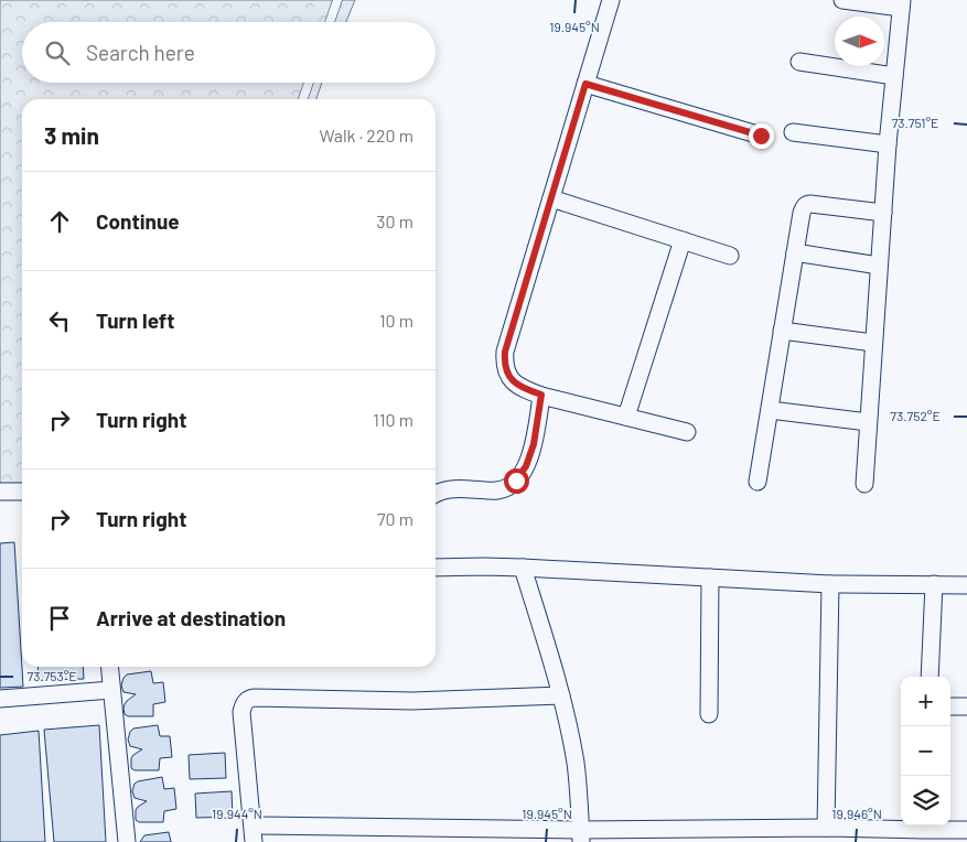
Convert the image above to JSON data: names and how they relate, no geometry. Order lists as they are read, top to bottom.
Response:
{
  "north": "right",
  "page": {
    "search": "Search here",
    "heading": ["3 min", "Walk · 220 m"],
    "list": [
      ["Continue", "30 m"],
      ["Turn left", "10 m"],
      ["Turn right", "110 m"],
      ["Turn right", "70 m"],
      "Arrive at destination"
    ],
    "map_buttons": ["+", "−"]
  },
  "coordinates": [
    "19.945°N",
    "73.751°E",
    "73.752°E",
    "73.753°E",
    "19.944°N",
    "19.946°N"
  ]
}
